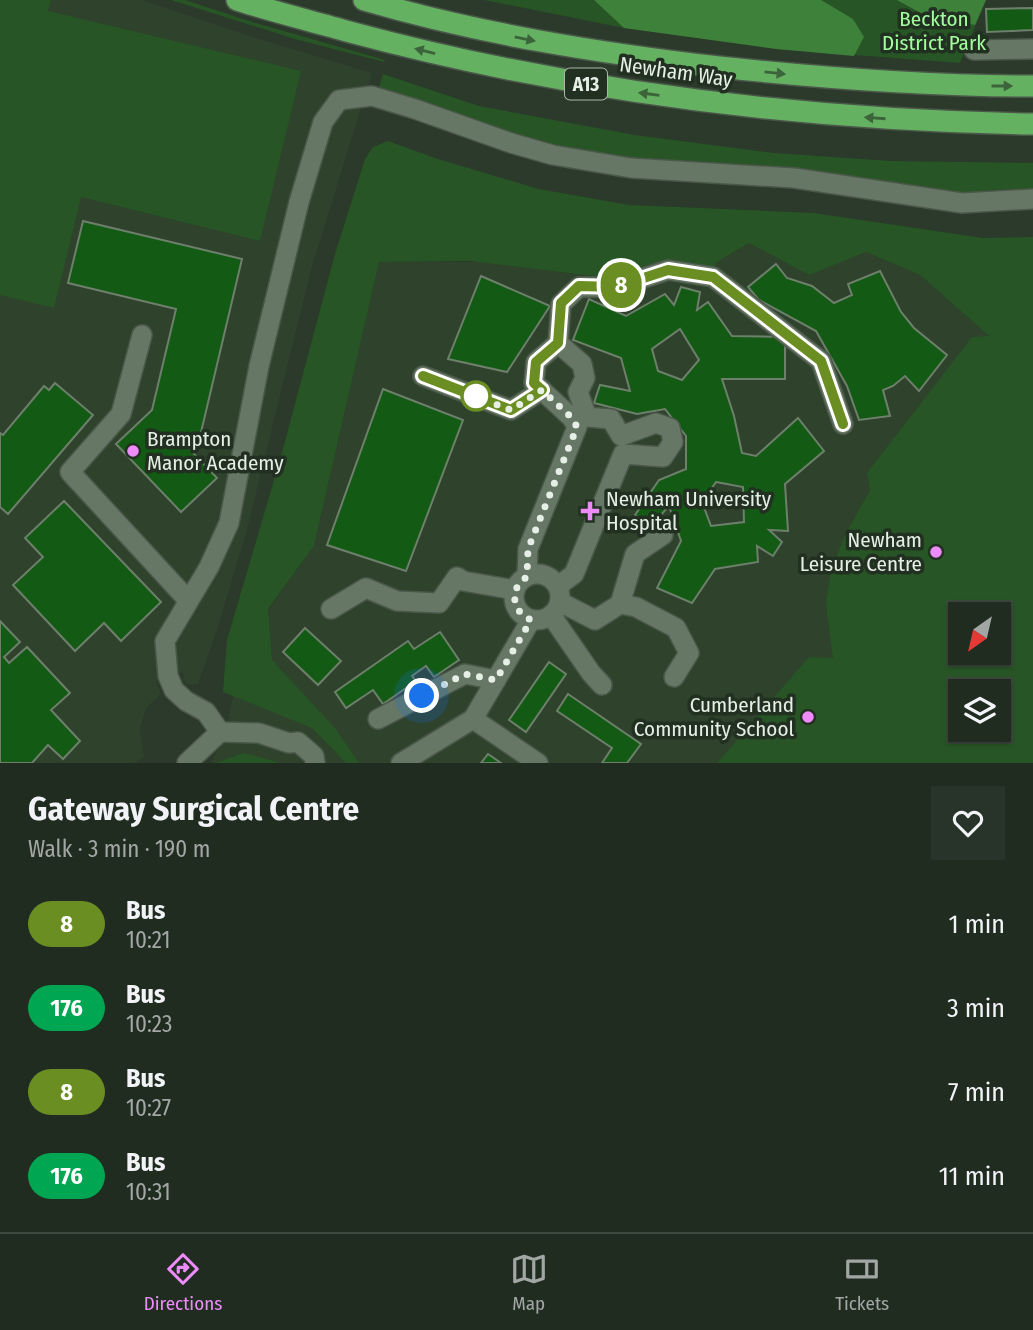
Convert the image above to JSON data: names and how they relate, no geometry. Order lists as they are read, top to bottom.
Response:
{
  "streets": {
    "highway": ["Newham Way", "A13"]
  },
  "parks": ["Beckton District Park"],
  "places": {
    "other": ["Brampton Manor Academy", "Newham Leisure Centre", "Cumberland Community School"],
    "health": ["Newham University Hospital"]
  },
  "lines": ["bus line 8"],
  "north": "bottom left",
  "page": {
    "on_map": "8",
    "heading": ["Gateway Surgical Centre", "Walk · 3 min · 190 m"],
    "list": [
      {
        "mark": "8",
        "name": "Bus",
        "note": "10:21",
        "value": "1 min"
      },
      {
        "mark": "176",
        "name": "Bus",
        "note": "10:23",
        "value": "3 min"
      },
      {
        "mark": "8",
        "name": "Bus",
        "note": "10:27",
        "value": "7 min"
      },
      {
        "mark": "176",
        "name": "Bus",
        "note": "10:31",
        "value": "11 min"
      }
    ],
    "tabs": ["Directions", "Map", "Tickets"]
  }
}
